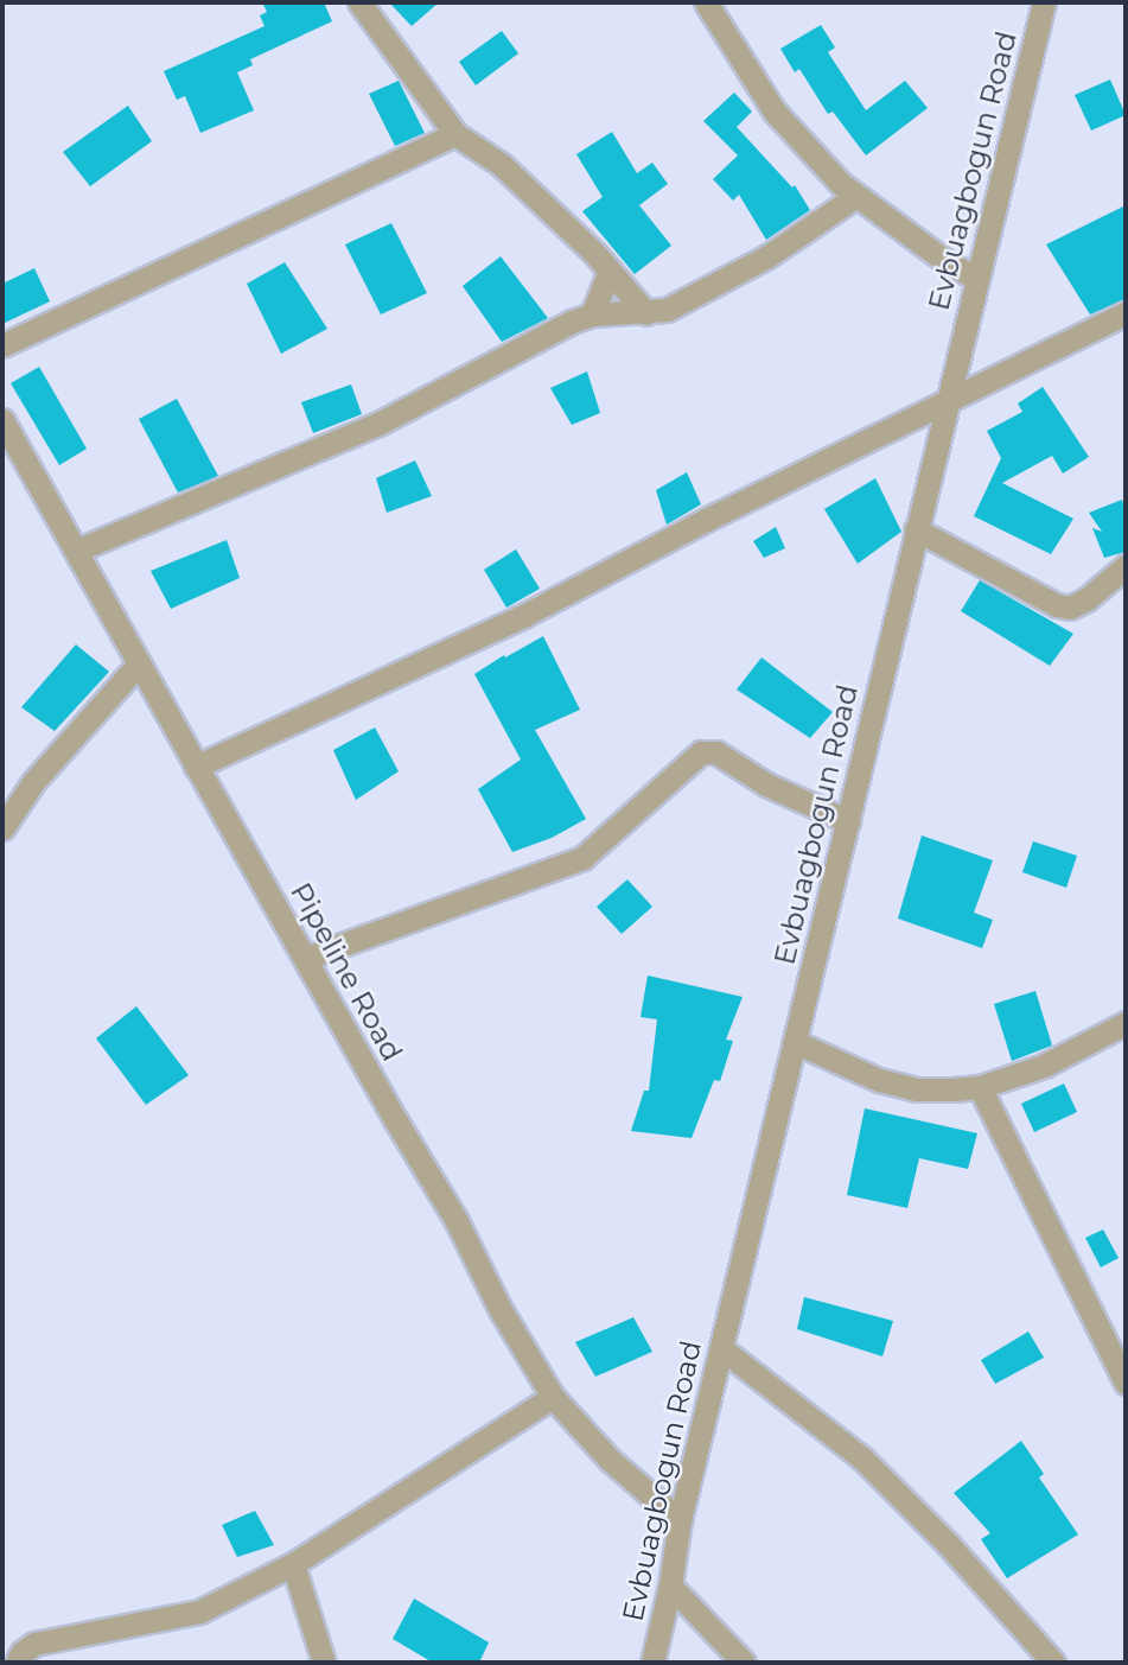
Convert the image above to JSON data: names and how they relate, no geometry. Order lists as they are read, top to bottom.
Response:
{
  "streets": {
    "street": ["Evbuagbogun Road", "Pipeline Road"]
  },
  "crossings": [
    ["Evbuagbogun Road", "Pipeline Road"]
  ]
}
